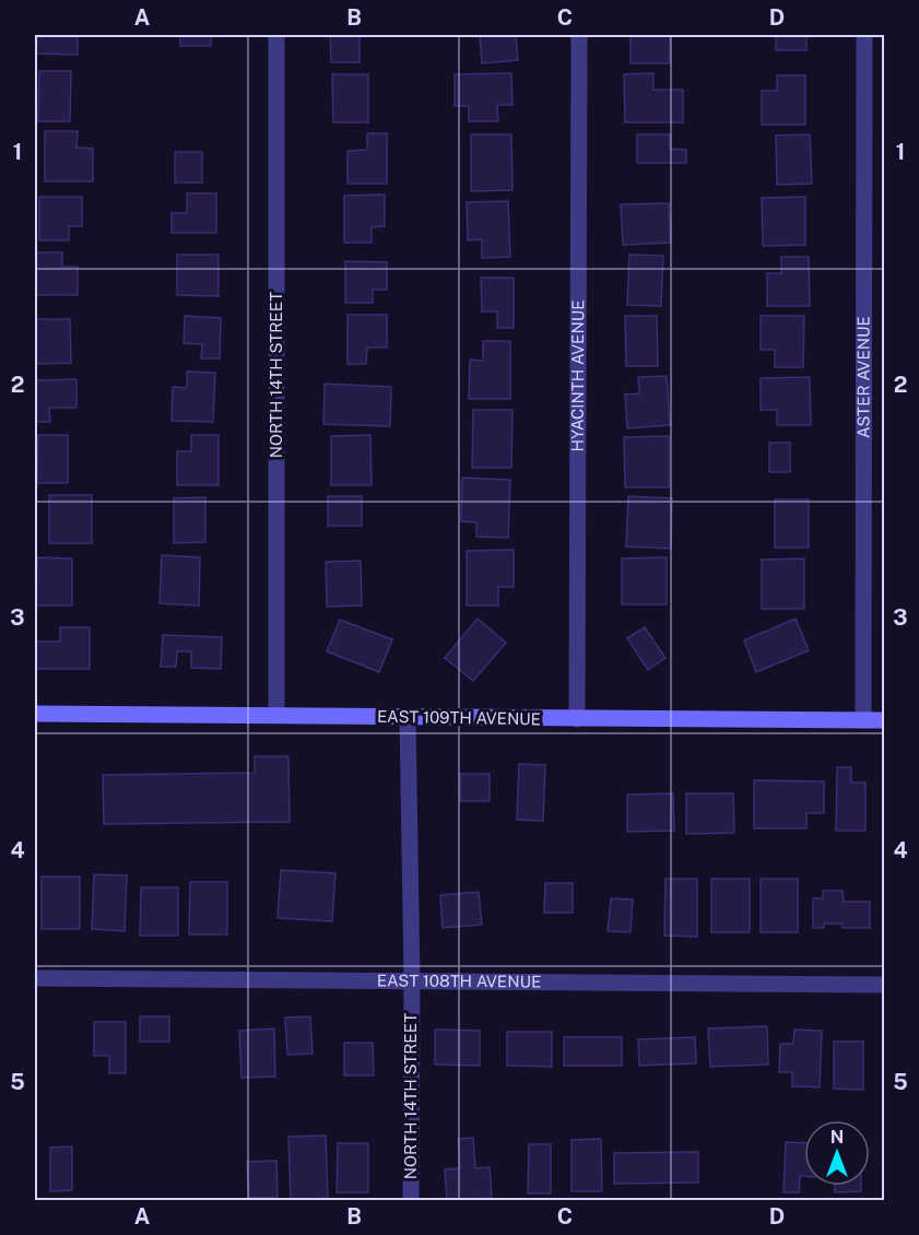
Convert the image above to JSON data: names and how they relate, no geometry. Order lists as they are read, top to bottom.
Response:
{
  "streets": {
    "street": [
      "NORTH 14TH STREET",
      "HYACINTH AVENUE",
      "ASTER AVENUE",
      "EAST 109TH AVENUE",
      "EAST 108TH AVENUE"
    ]
  },
  "crossings": [
    ["NORTH 14TH STREET", "EAST 109TH AVENUE"],
    ["NORTH 14TH STREET", "EAST 108TH AVENUE"],
    ["HYACINTH AVENUE", "EAST 109TH AVENUE"],
    ["ASTER AVENUE", "EAST 109TH AVENUE"]
  ],
  "north": "top",
  "grid": {
    "columns": [
      "A",
      "B",
      "C",
      "D"
    ],
    "rows": [
      "1",
      "2",
      "3",
      "4",
      "5"
    ]
  }
}
